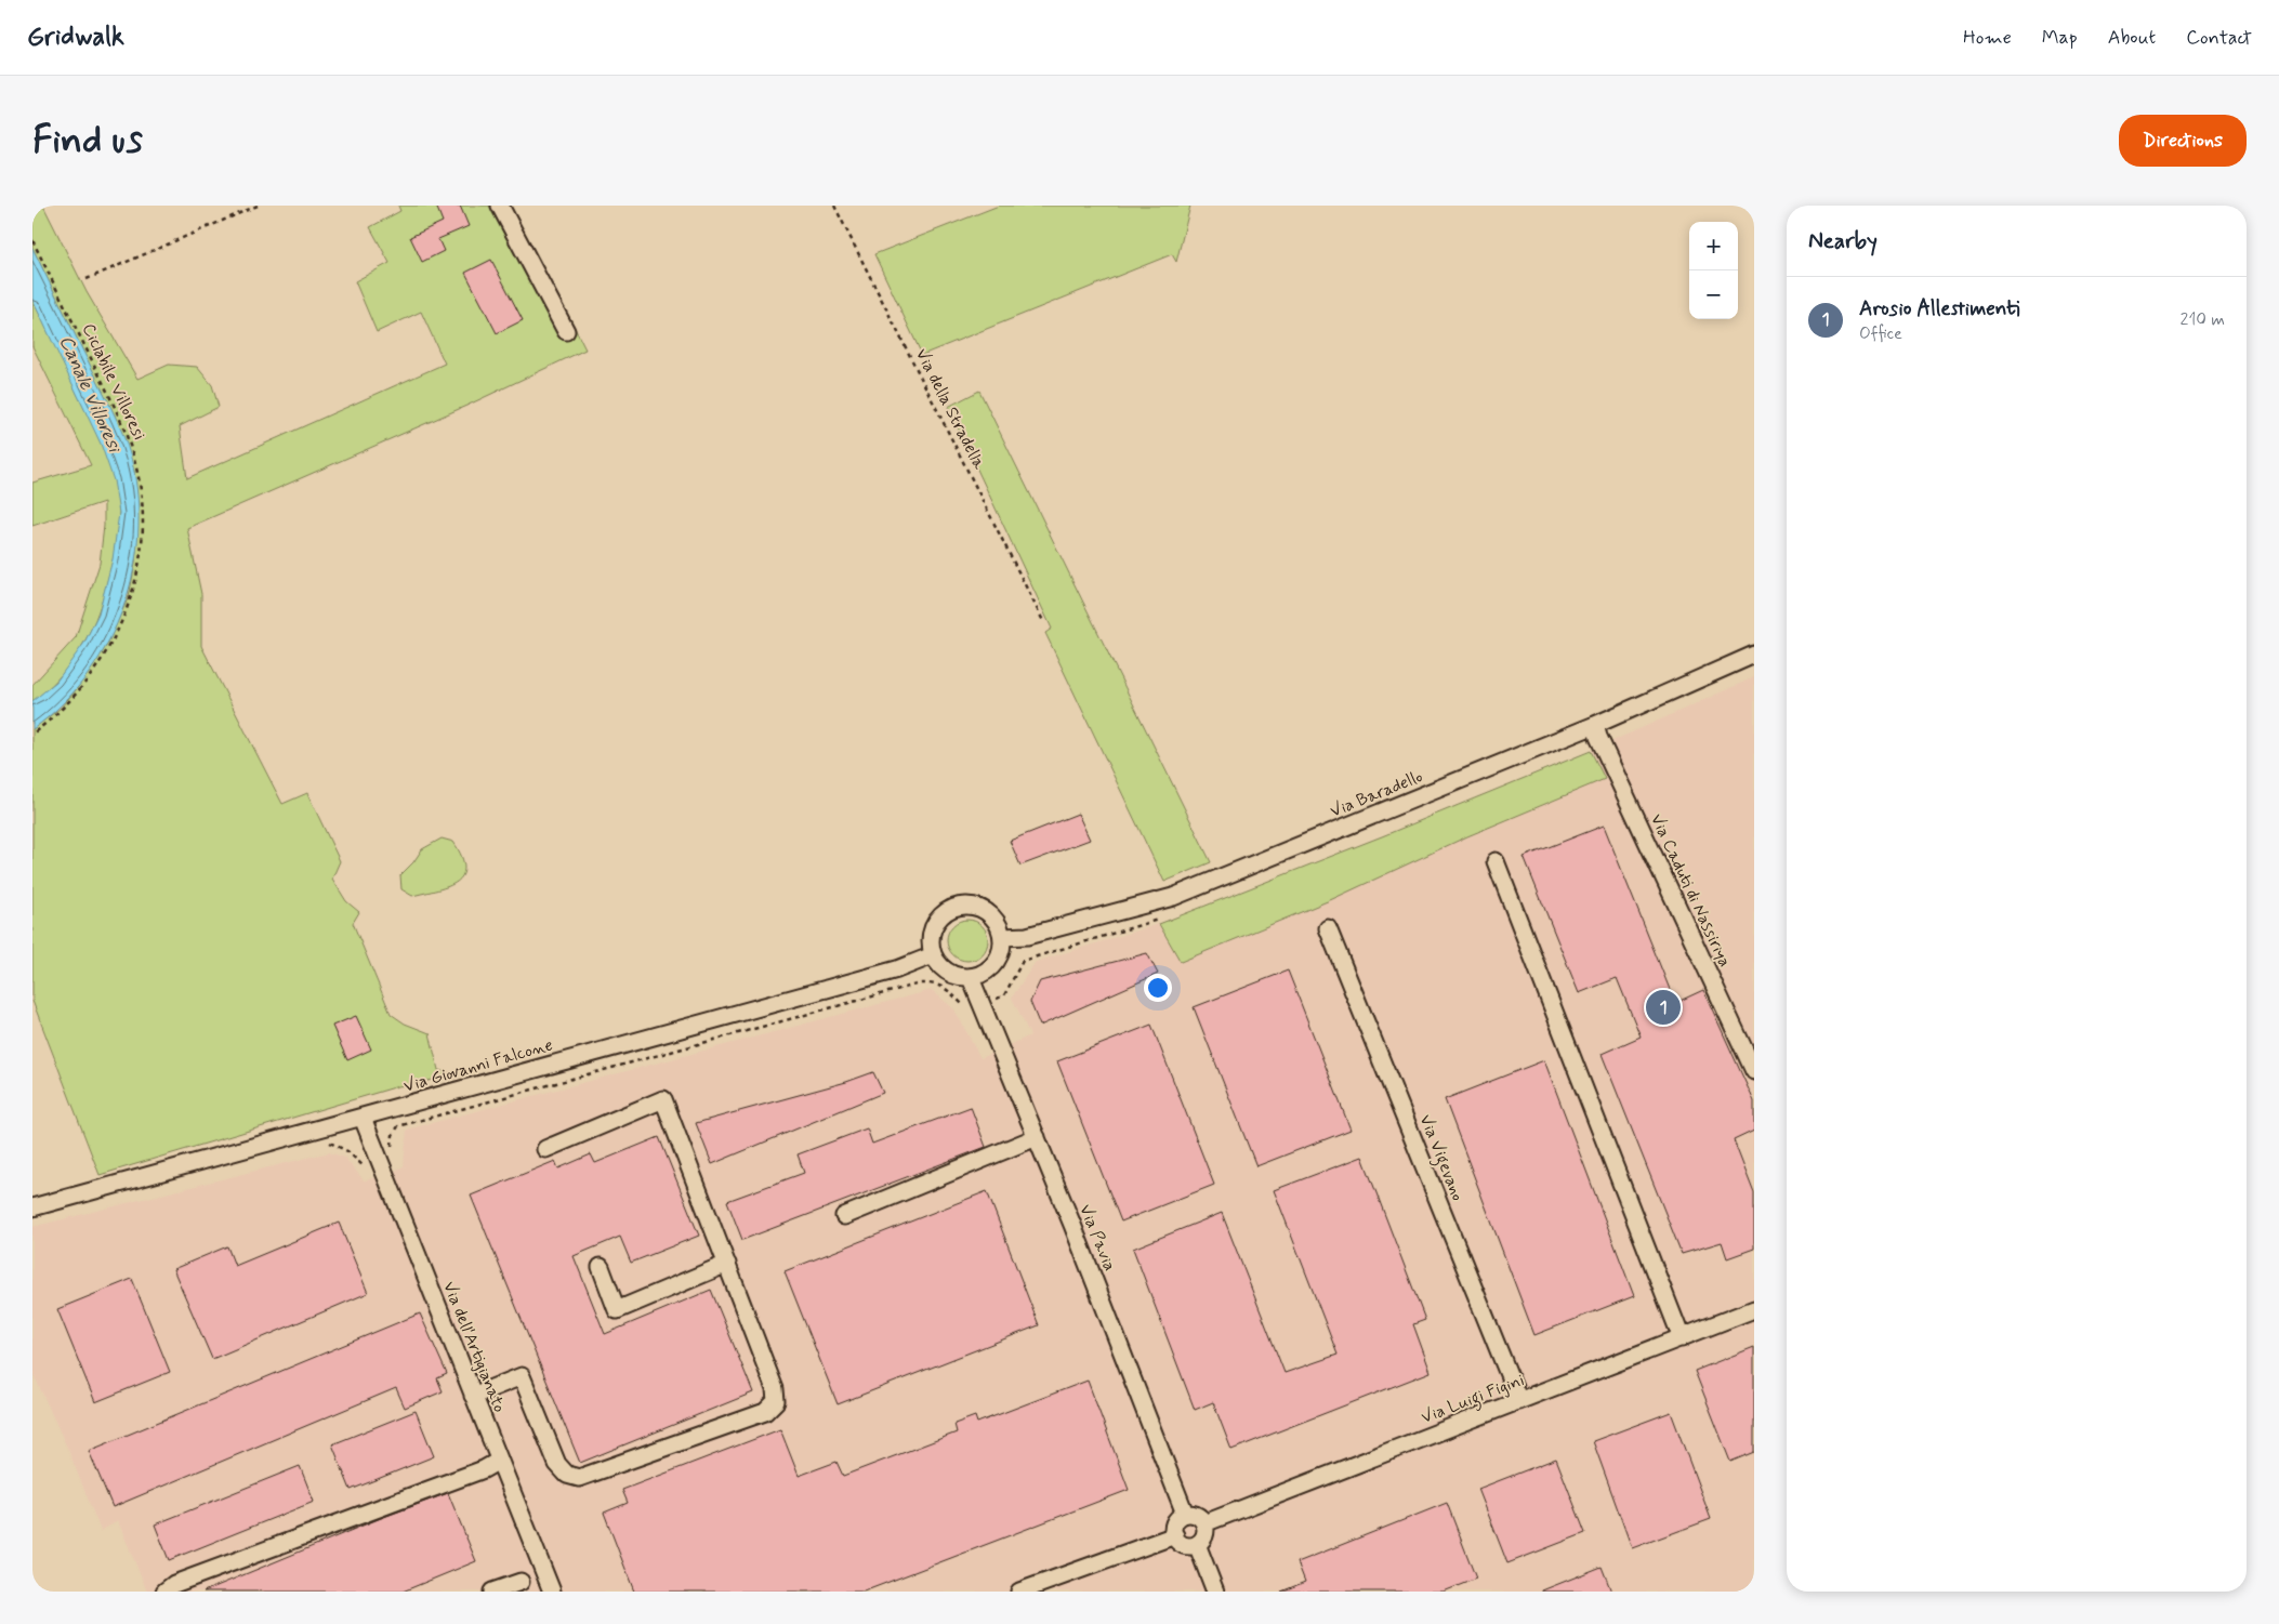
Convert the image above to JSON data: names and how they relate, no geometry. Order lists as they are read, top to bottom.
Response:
{
  "streets": {
    "street": [
      "Via Baradello",
      "Via Caduti di Nassiriya",
      "Via Giovanni Falcone",
      "Via Vigevano",
      "Via Pavia",
      "Via dell'Artigianato",
      "Via Luigi Figini"
    ],
    "path": ["Ciclabile Villoresi", "Via della Stradella"]
  },
  "crossings": [
    ["Via Baradello", "Via Caduti di Nassiriya"],
    ["Via Baradello", "Via Giovanni Falcone"],
    ["Via Baradello", "Via Pavia"],
    ["Via Giovanni Falcone", "Via Pavia"],
    ["Via Giovanni Falcone", "Via dell'Artigianato"],
    ["Via Vigevano", "Via Luigi Figini"],
    ["Via Pavia", "Via Luigi Figini"]
  ],
  "water": ["Canale Villoresi"],
  "page": {
    "header": "Gridwalk",
    "nav": [
      "Home",
      "Map",
      "About",
      "Contact"
    ],
    "buttons": "Directions",
    "title": "Find us",
    "heading": "Nearby",
    "map_buttons": ["+", "−"],
    "list": [
      {
        "mark": "1",
        "name": "Arosio Allestimenti",
        "note": "Office",
        "value": "210 m"
      }
    ],
    "pins": "1"
  }
}
